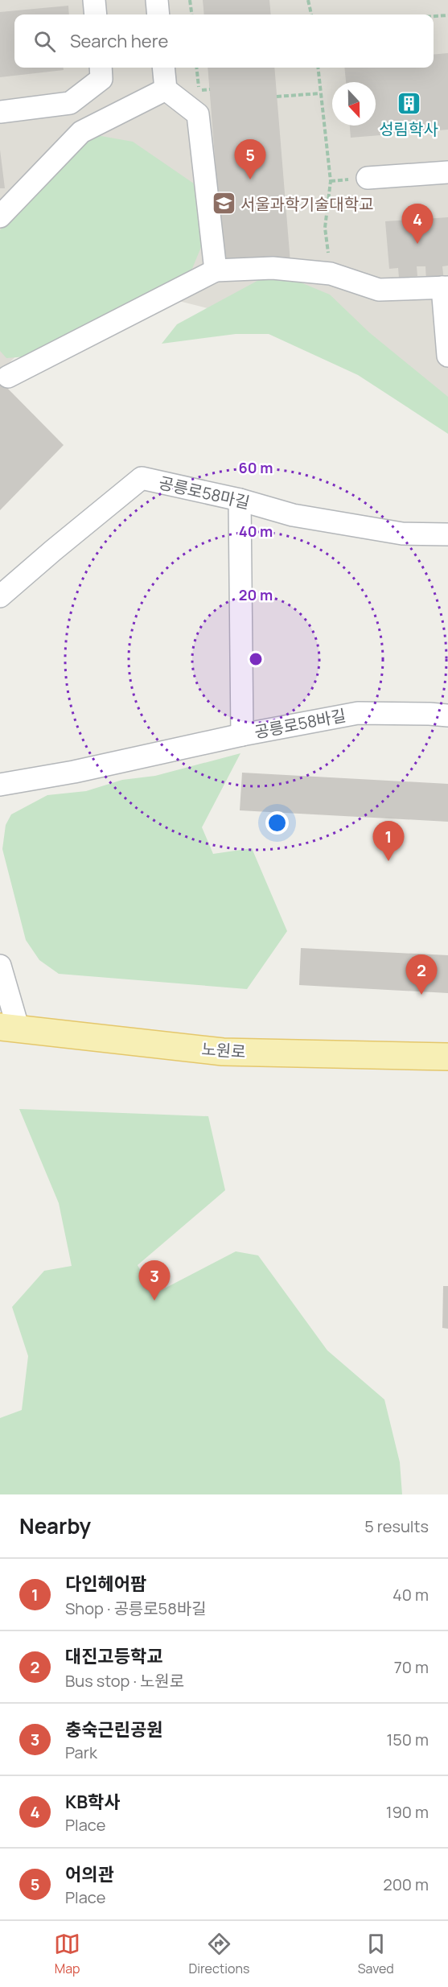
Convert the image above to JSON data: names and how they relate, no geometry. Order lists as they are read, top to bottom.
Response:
{
  "streets": {
    "main road": ["노원로"],
    "street": ["공릉로58마길", "공릉로58바길"]
  },
  "crossings": [
    ["공릉로58마길", "공릉로58바길"]
  ],
  "places": {
    "building": ["성림학사"],
    "school or university": ["서울과학기술대학교"]
  },
  "north": "bottom",
  "page": {
    "search": "Search here",
    "pins": [
      "5",
      "4",
      "1",
      "2",
      "3"
    ],
    "heading": ["Nearby", "5 results"],
    "list": [
      {
        "mark": "1",
        "name": "다인헤어팜",
        "note": "Shop · 공릉로58바길",
        "value": "40 m"
      },
      {
        "mark": "2",
        "name": "대진고등학교",
        "note": "Bus stop · 노원로",
        "value": "70 m"
      },
      {
        "mark": "3",
        "name": "충숙근린공원",
        "note": "Park",
        "value": "150 m"
      },
      {
        "mark": "4",
        "name": "KB학사",
        "note": "Place",
        "value": "190 m"
      },
      {
        "mark": "5",
        "name": "어의관",
        "note": "Place",
        "value": "200 m"
      }
    ],
    "nav": ["Map", "Directions", "Saved"]
  },
  "rings": ["60 m", "40 m", "20 m"]
}
